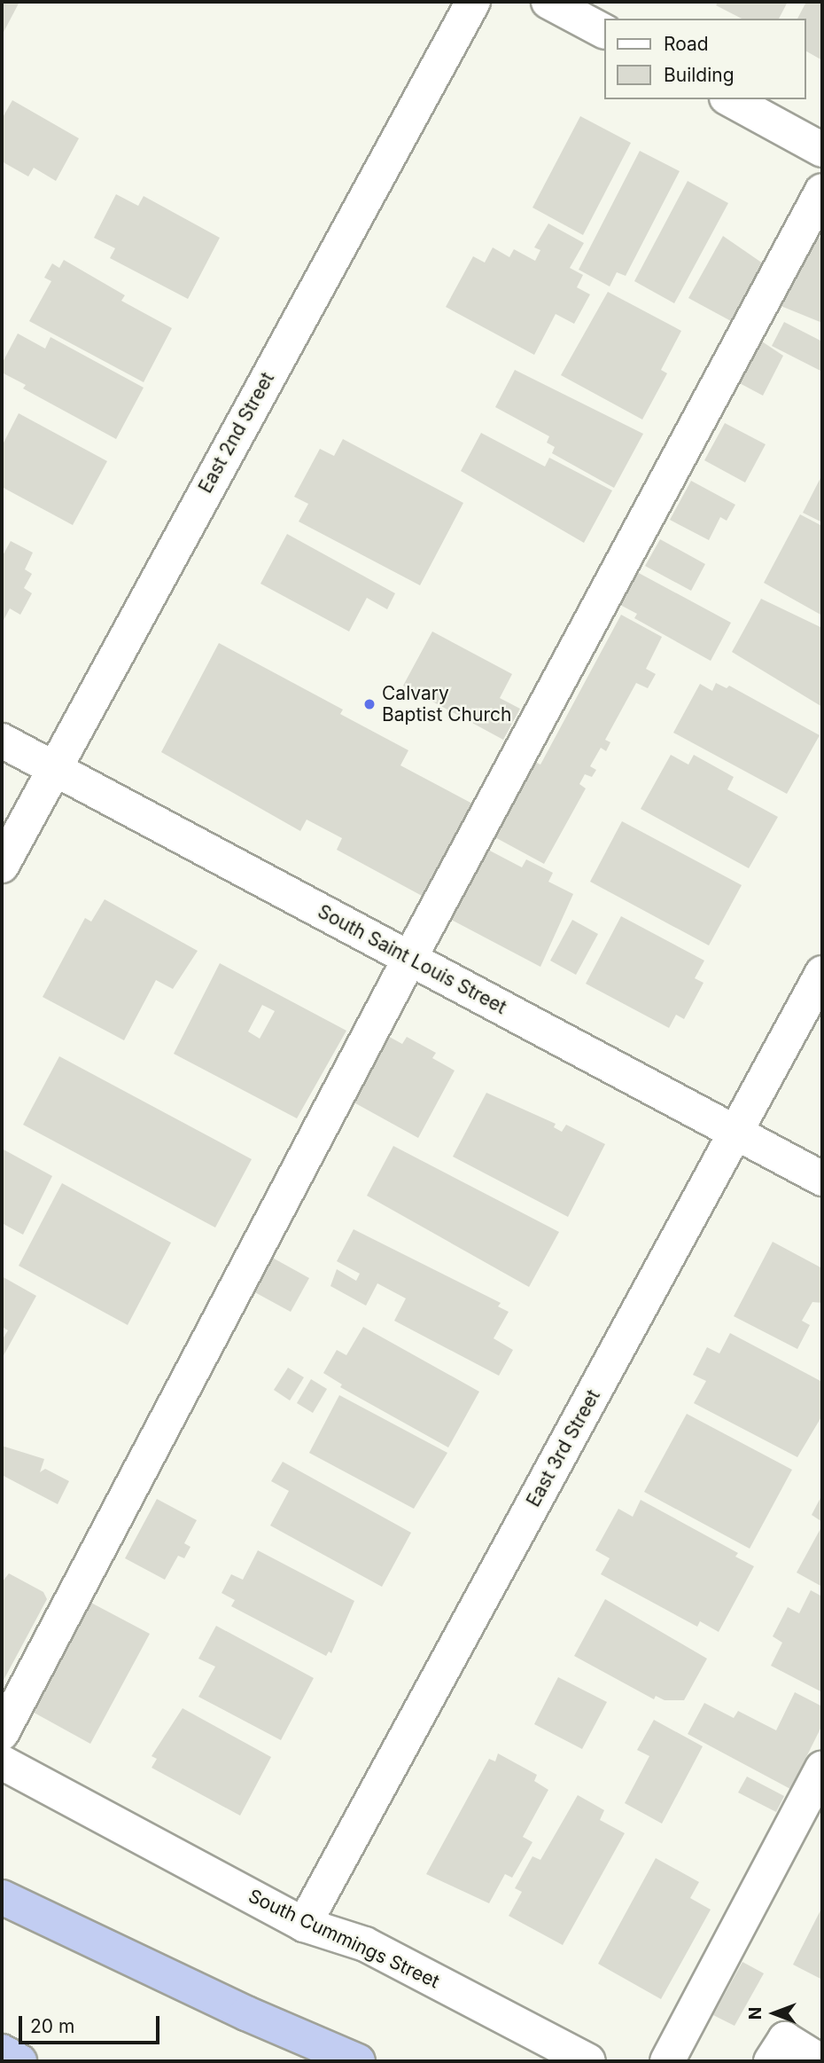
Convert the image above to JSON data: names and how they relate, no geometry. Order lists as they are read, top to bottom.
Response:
{
  "streets": {
    "street": [
      "East 2nd Street",
      "South Saint Louis Street",
      "East 3rd Street",
      "South Cummings Street"
    ]
  },
  "crossings": [
    ["East 2nd Street", "South Saint Louis Street"],
    ["South Saint Louis Street", "East 3rd Street"],
    ["East 3rd Street", "South Cummings Street"]
  ],
  "places": ["Calvary Baptist Church"],
  "legend": ["Road", "Building"],
  "scale_bar": "20 m",
  "north": "left"
}
